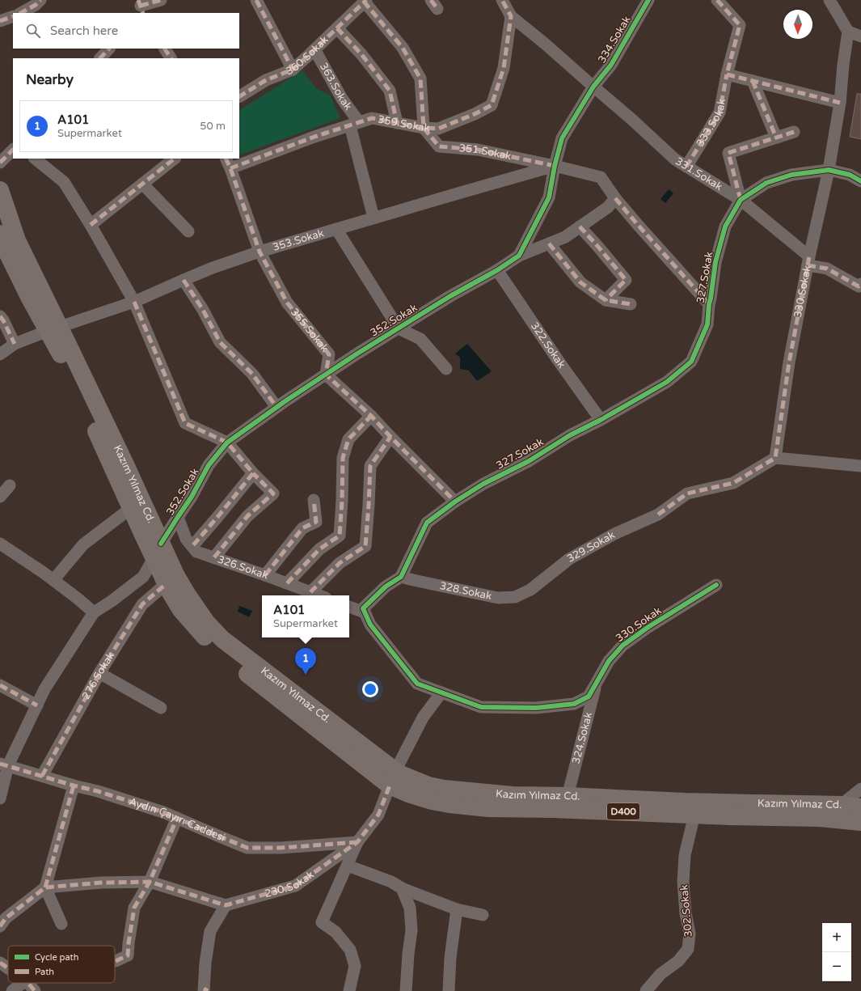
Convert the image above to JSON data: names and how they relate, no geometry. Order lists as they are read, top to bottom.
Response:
{
  "streets": {
    "highway": ["Kazım Yılmaz Cd.", "D400"],
    "street": [
      "334.Sokak",
      "360.Sokak",
      "363.Sokak",
      "333.Sokak",
      "359.Sokak",
      "351.Sokak",
      "331.Sokak",
      "353.Sokak",
      "327.Sokak",
      "330.Sokak",
      "352.Sokak",
      "355.Sokak",
      "322.Sokak",
      "329.Sokak",
      "326.Sokak",
      "328.Sokak",
      "276.Sokak",
      "324.Sokak",
      "Aydın Çayırı Caddesi",
      "230.Sokak",
      "302.Sokak"
    ]
  },
  "crossings": [
    ["334.Sokak", "331.Sokak"],
    ["334.Sokak", "352.Sokak"],
    ["360.Sokak", "363.Sokak"],
    ["363.Sokak", "359.Sokak"],
    ["333.Sokak", "331.Sokak"],
    ["359.Sokak", "351.Sokak"],
    ["359.Sokak", "331.Sokak"],
    ["359.Sokak", "355.Sokak"],
    ["351.Sokak", "353.Sokak"],
    ["351.Sokak", "327.Sokak"],
    ["351.Sokak", "352.Sokak"],
    ["331.Sokak", "327.Sokak"],
    ["331.Sokak", "330.Sokak"],
    ["331.Sokak", "352.Sokak"],
    ["353.Sokak", "352.Sokak"],
    ["353.Sokak", "355.Sokak"],
    ["353.Sokak", "Kazım Yılmaz Cd."],
    ["327.Sokak", "330.Sokak"],
    ["327.Sokak", "322.Sokak"],
    ["327.Sokak", "328.Sokak"],
    ["330.Sokak", "329.Sokak"],
    ["330.Sokak", "324.Sokak"],
    ["330.Sokak", "230.Sokak"],
    ["352.Sokak", "355.Sokak"],
    ["352.Sokak", "322.Sokak"],
    ["352.Sokak", "Kazım Yılmaz Cd."],
    ["352.Sokak", "326.Sokak"],
    ["Kazım Yılmaz Cd.", "276.Sokak"],
    ["Kazım Yılmaz Cd.", "324.Sokak"],
    ["Kazım Yılmaz Cd.", "230.Sokak"],
    ["Kazım Yılmaz Cd.", "302.Sokak"],
    ["329.Sokak", "328.Sokak"],
    ["276.Sokak", "Aydın Çayırı Caddesi"],
    ["Aydın Çayırı Caddesi", "230.Sokak"]
  ],
  "legend": ["Cycle path", "Path"],
  "north": "bottom",
  "page": {
    "search": "Search here",
    "heading": "Nearby",
    "list": [
      {
        "mark": "1",
        "name": "A101",
        "note": "Supermarket",
        "value": "50 m"
      }
    ],
    "popup": ["A101", "Supermarket"],
    "pins": "1",
    "map_buttons": ["+", "−"]
  }
}
